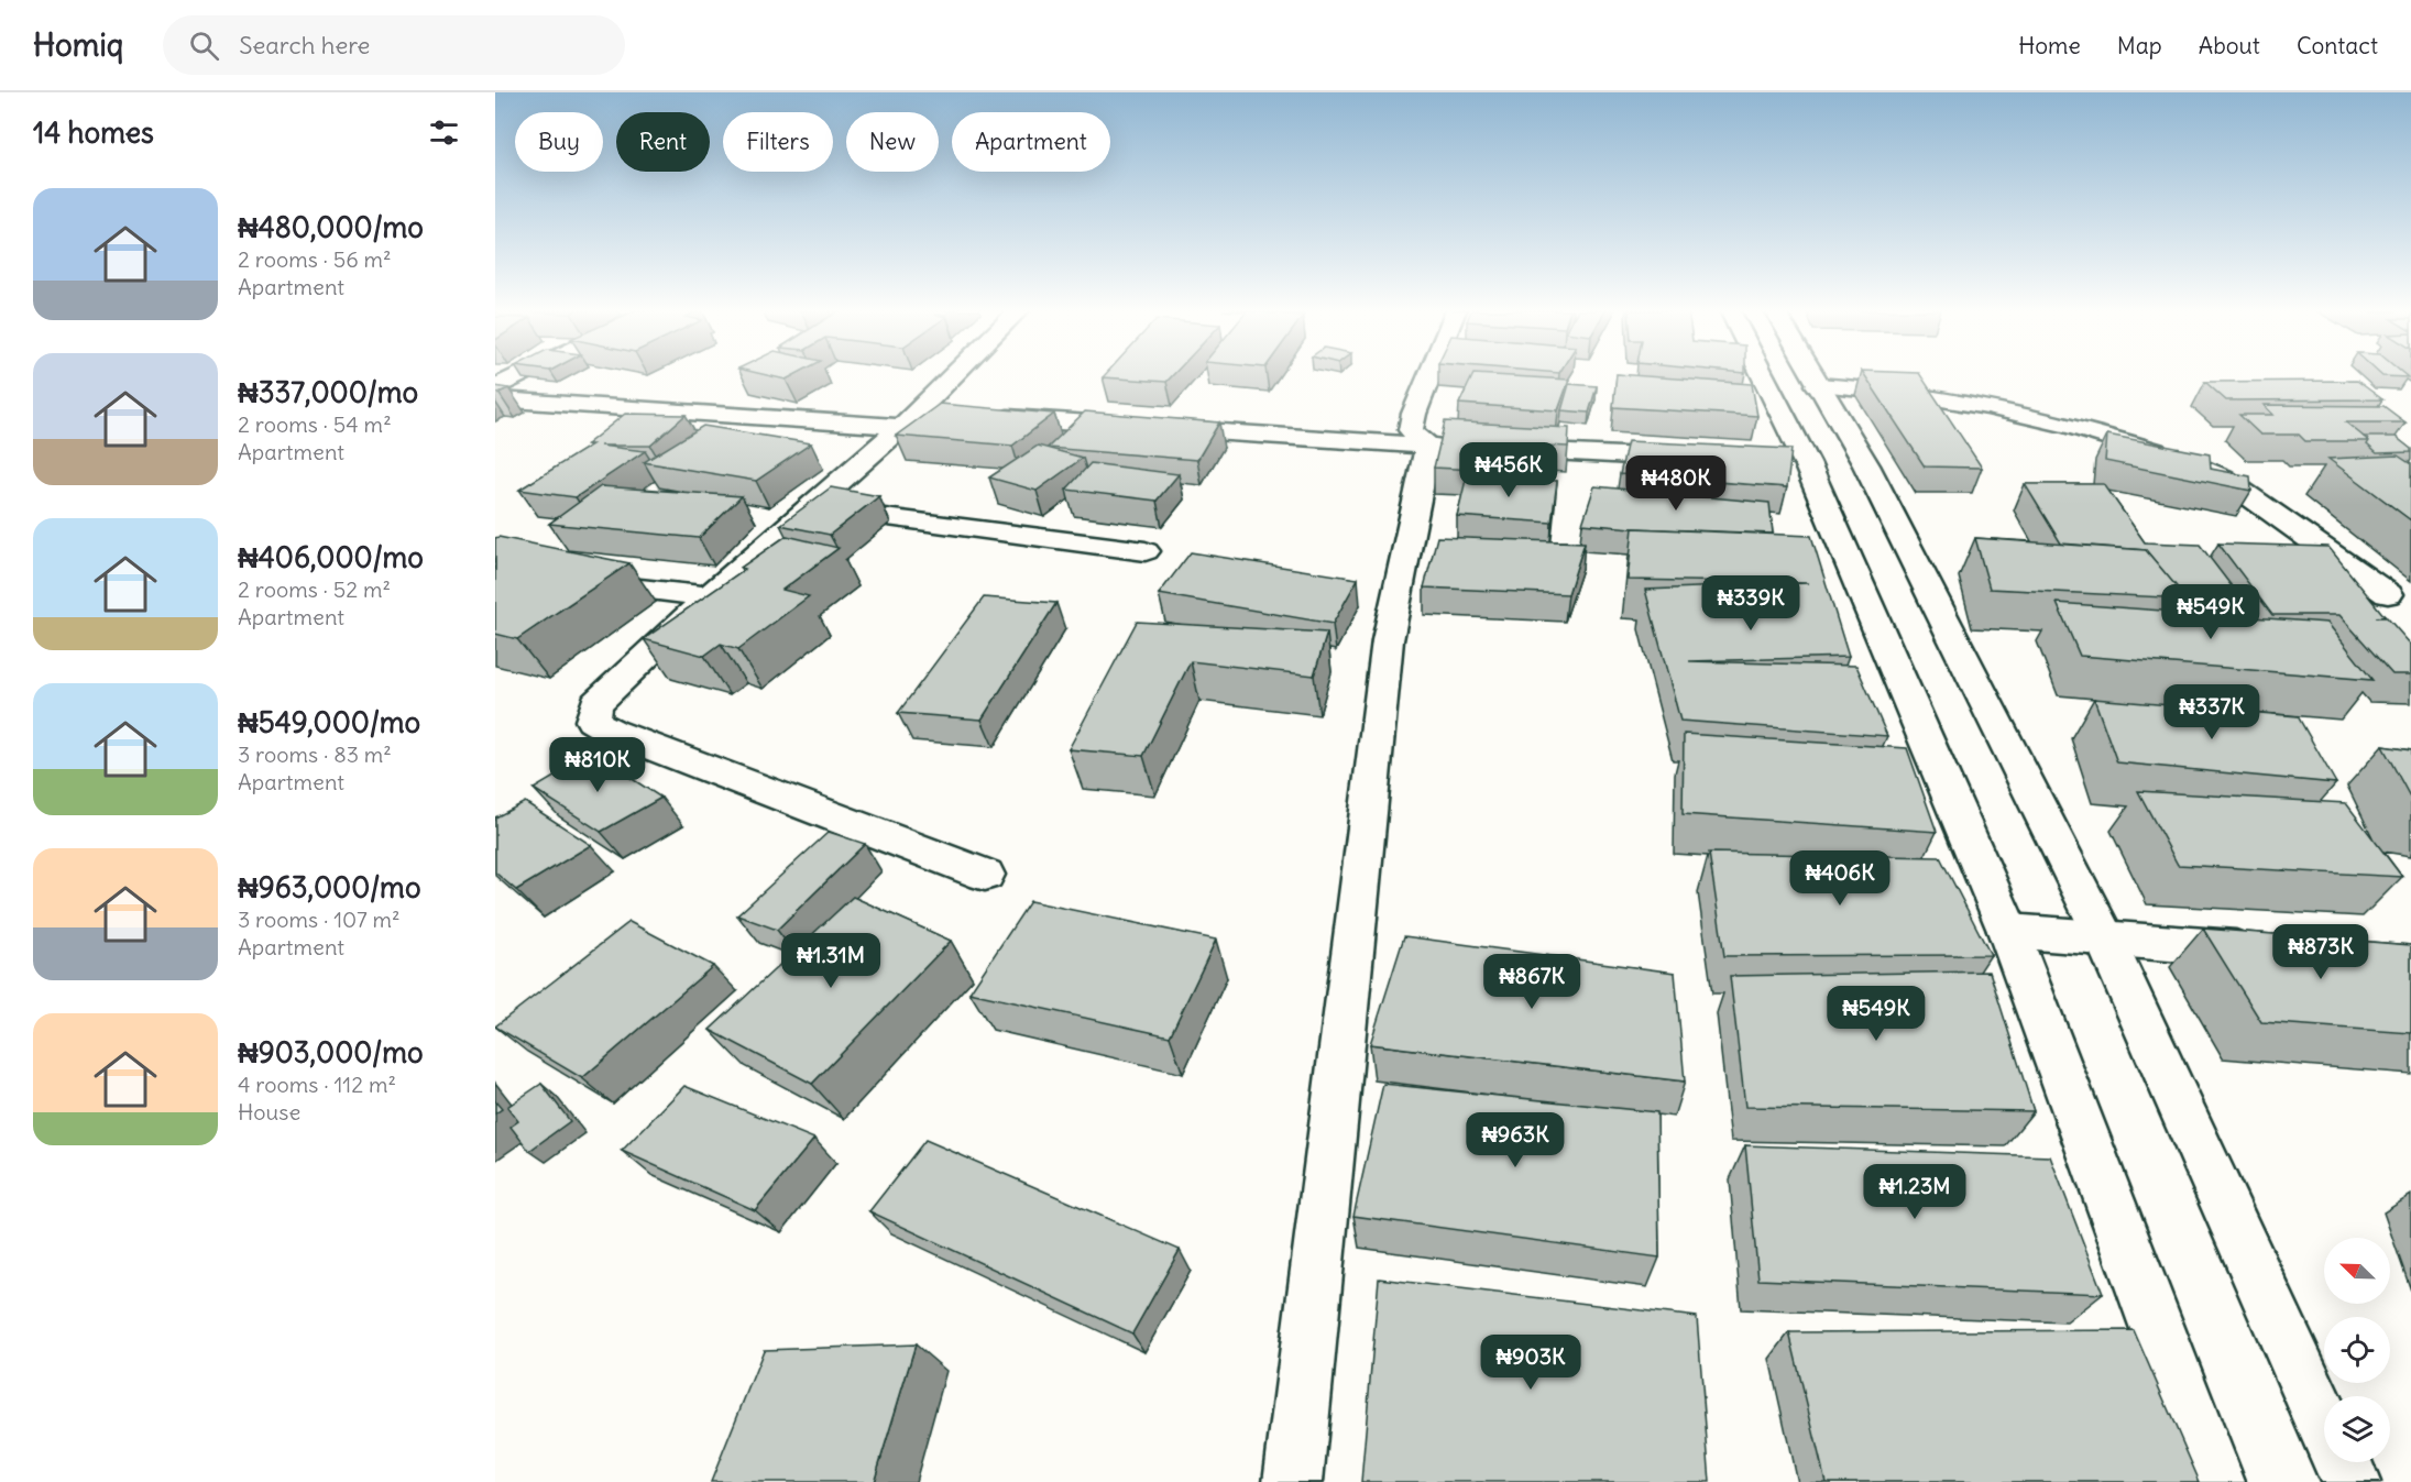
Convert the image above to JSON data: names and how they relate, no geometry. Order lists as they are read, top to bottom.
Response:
{
  "north": "top left",
  "page": {
    "header": "Homiq",
    "search": "Search here",
    "nav": [
      "Home",
      "Map",
      "About",
      "Contact"
    ],
    "heading": "14 homes",
    "chip": [
      "Buy",
      "Rent",
      "Filters",
      "New",
      "Apartment"
    ],
    "list": [
      {
        "name": "₦480,000/mo",
        "note": "2 rooms · 56 m² · Apartment"
      },
      {
        "name": "₦337,000/mo",
        "note": "2 rooms · 54 m² · Apartment"
      },
      {
        "name": "₦406,000/mo",
        "note": "2 rooms · 52 m² · Apartment"
      },
      {
        "name": "₦549,000/mo",
        "note": "3 rooms · 83 m² · Apartment"
      },
      {
        "name": "₦963,000/mo",
        "note": "3 rooms · 107 m² · Apartment"
      },
      {
        "name": "₦903,000/mo",
        "note": "4 rooms · 112 m² · House"
      }
    ],
    "price": [
      "₦456K",
      "₦480K",
      "₦339K",
      "₦549K",
      "₦337K",
      "₦810K",
      "₦406K",
      "₦873K",
      "₦1.31M",
      "₦867K",
      "₦549K",
      "₦963K",
      "₦1.23M",
      "₦903K"
    ]
  }
}
